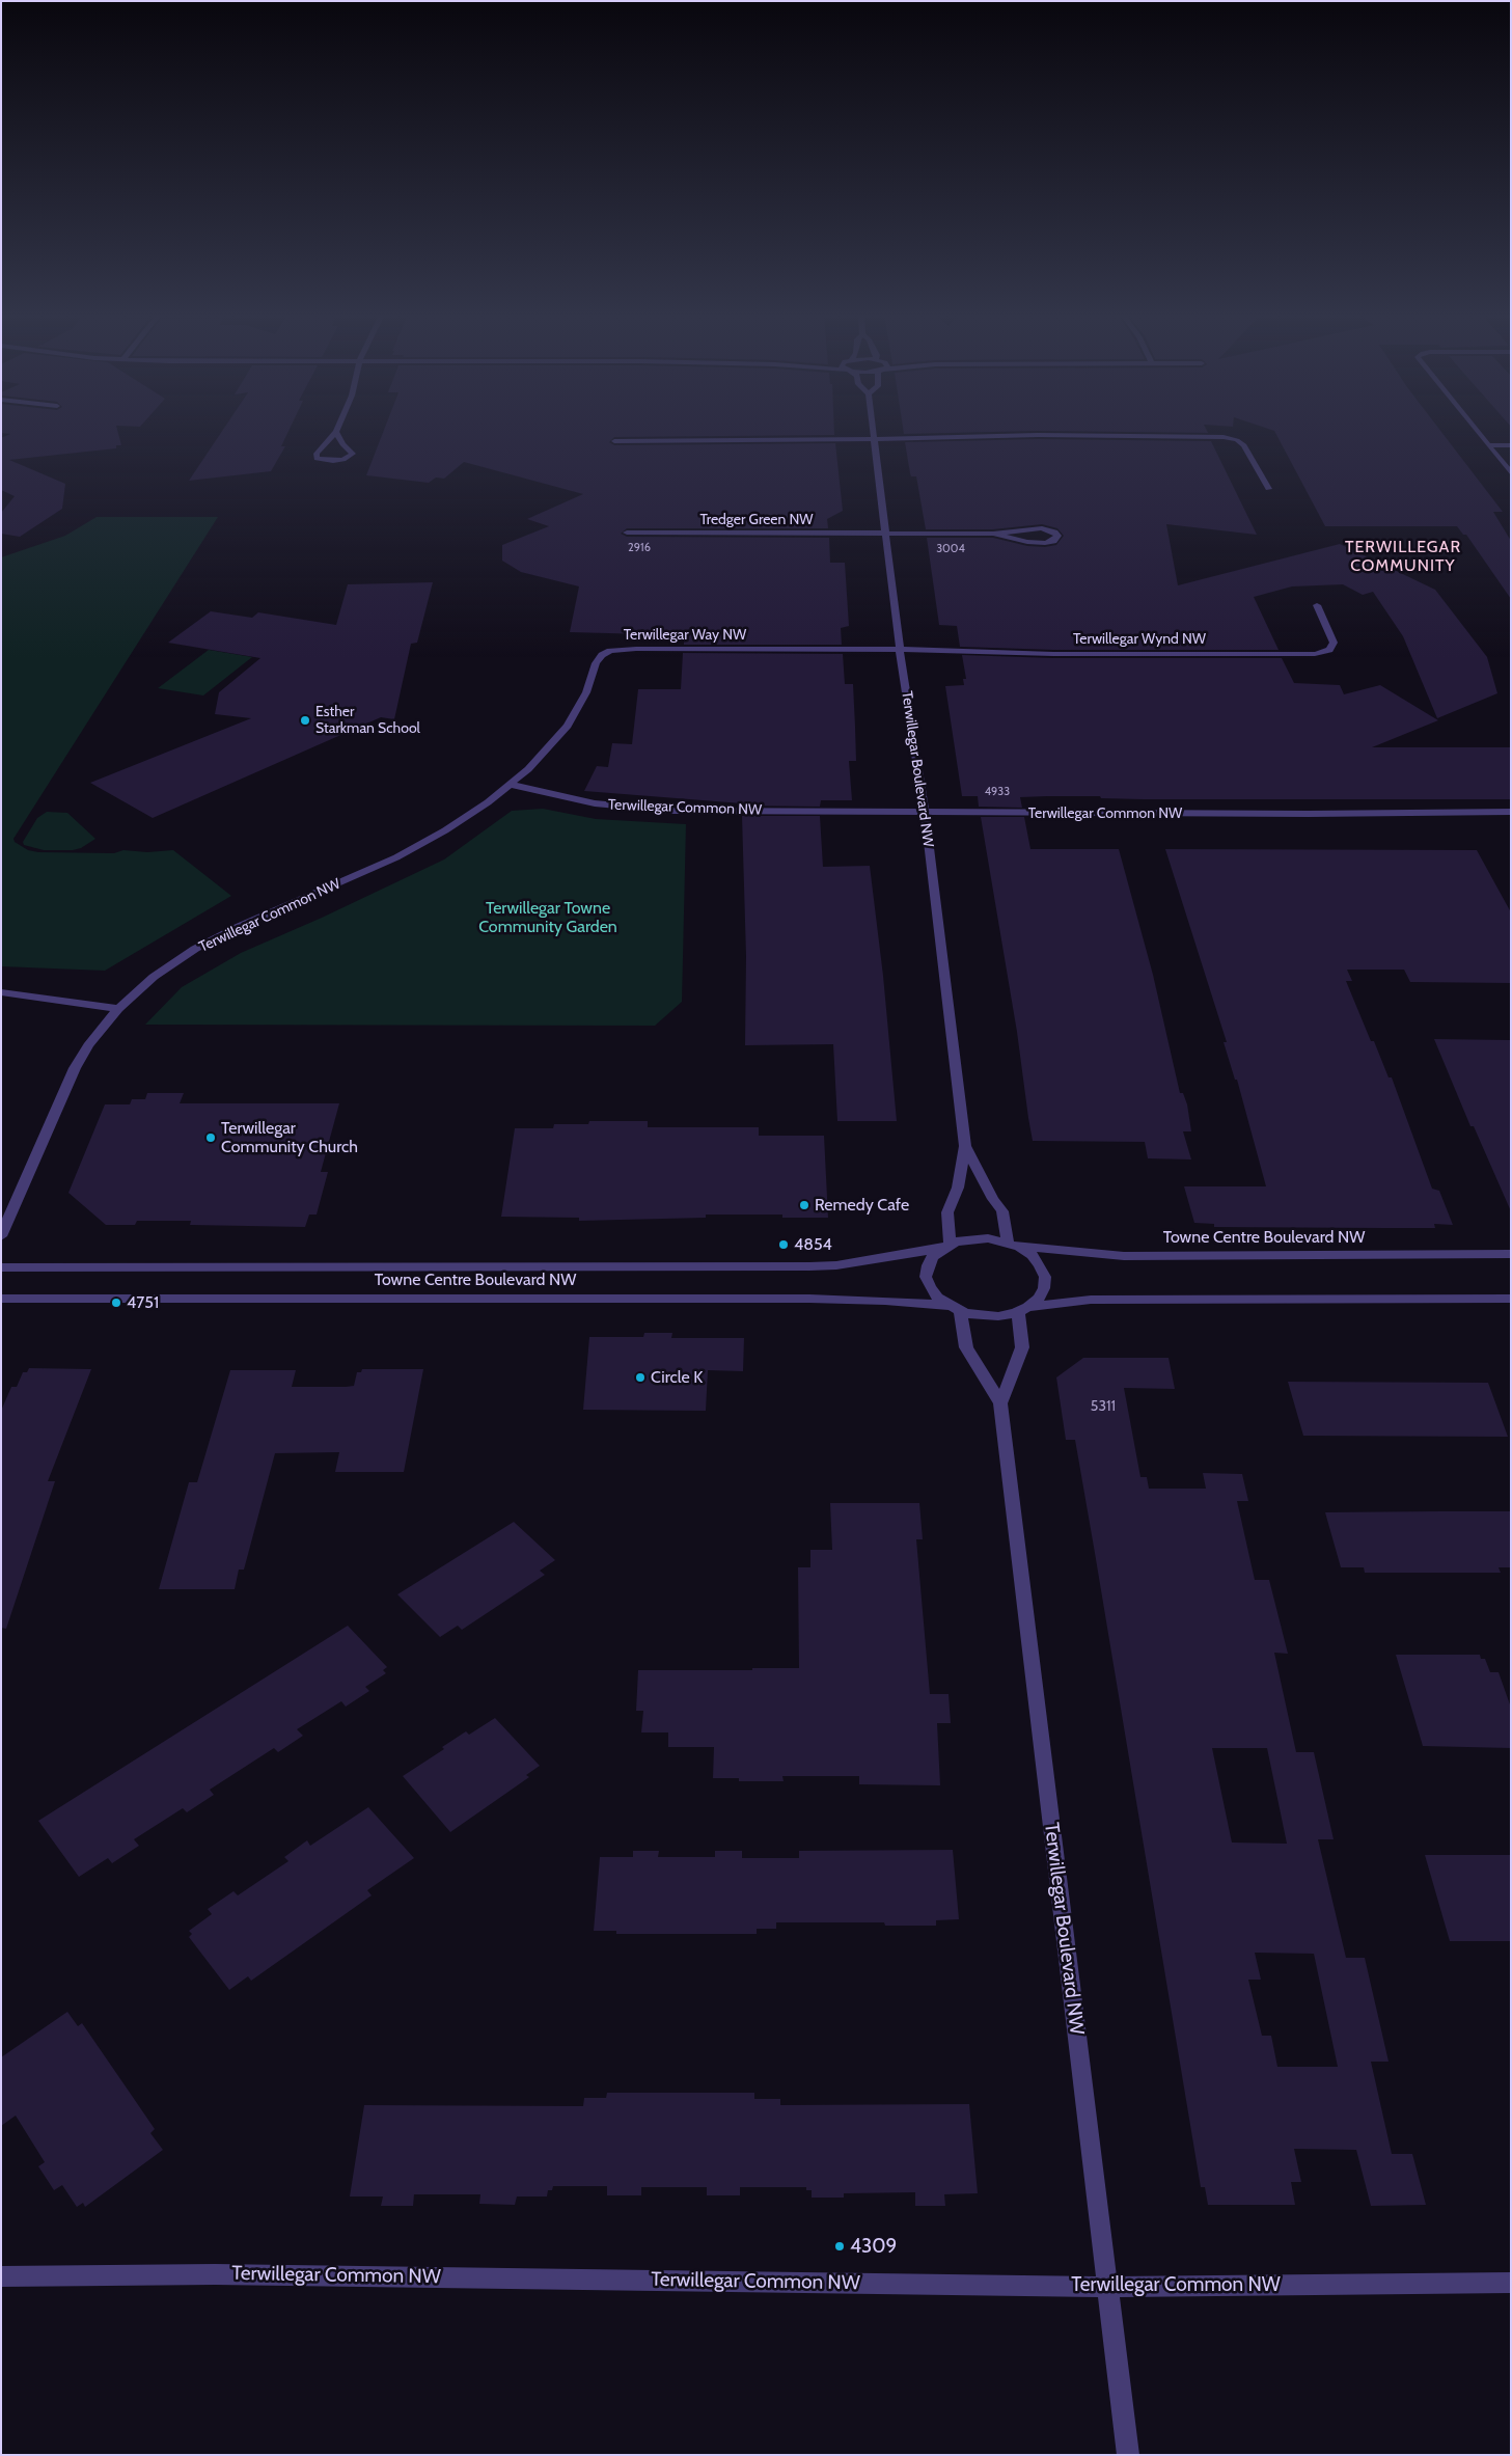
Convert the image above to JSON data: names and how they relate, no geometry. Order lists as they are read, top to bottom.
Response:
{
  "streets": {
    "street": [
      "Tredger Green NW",
      "Terwillegar Way NW",
      "Terwillegar Wynd NW",
      "Terwillegar Boulevard NW",
      "Terwillegar Common NW",
      "Towne Centre Boulevard NW"
    ]
  },
  "crossings": [
    ["Tredger Green NW", "Terwillegar Boulevard NW"],
    ["Terwillegar Way NW", "Terwillegar Wynd NW"],
    ["Terwillegar Way NW", "Terwillegar Boulevard NW"],
    ["Terwillegar Way NW", "Terwillegar Common NW"],
    ["Terwillegar Wynd NW", "Terwillegar Boulevard NW"],
    ["Terwillegar Boulevard NW", "Terwillegar Common NW"],
    ["Terwillegar Boulevard NW", "Towne Centre Boulevard NW"]
  ],
  "districts": ["TERWILLEGAR COMMUNITY"],
  "parks": ["Terwillegar Towne Community Garden"],
  "places": [
    "Esther Starkman School",
    "Terwillegar Community Church",
    "Remedy Cafe",
    "4854",
    "4751",
    "Circle K",
    "4309"
  ],
  "house_numbers": [
    "2916",
    "3004",
    "4933",
    "5311"
  ]
}
